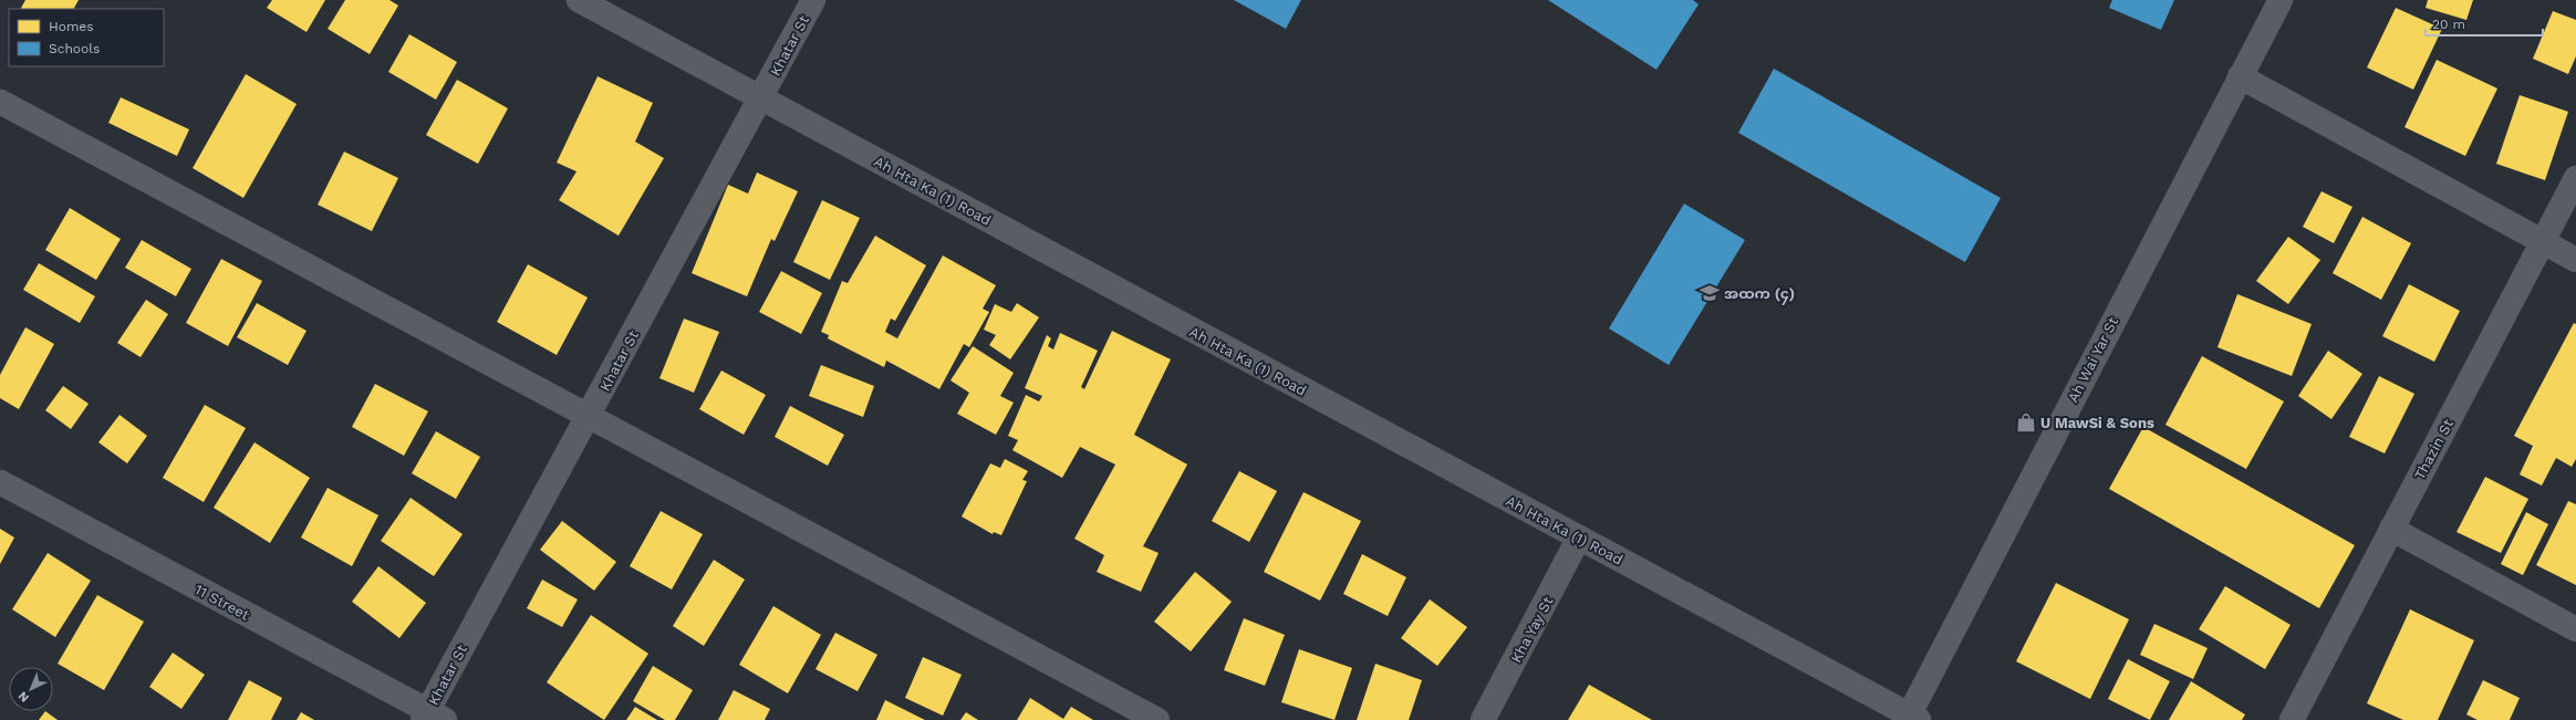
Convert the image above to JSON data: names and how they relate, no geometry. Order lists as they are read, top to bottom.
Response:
{
  "streets": {
    "street": [
      "Khatar St",
      "Ah Hta Ka (1) Road",
      "Ah Wai Yar St",
      "Thazin St",
      "11 Street",
      "Kha Yay St"
    ]
  },
  "crossings": [
    ["Khatar St", "Ah Hta Ka (1) Road"],
    ["Khatar St", "11 Street"],
    ["Ah Hta Ka (1) Road", "Ah Wai Yar St"],
    ["Ah Hta Ka (1) Road", "Kha Yay St"]
  ],
  "places": {
    "school or university": ["အထက (၄)"],
    "shop": ["U MawSi & Sons"]
  },
  "legend": ["Homes", "Schools"],
  "scale_bar": "20 m",
  "north": "bottom left"
}
